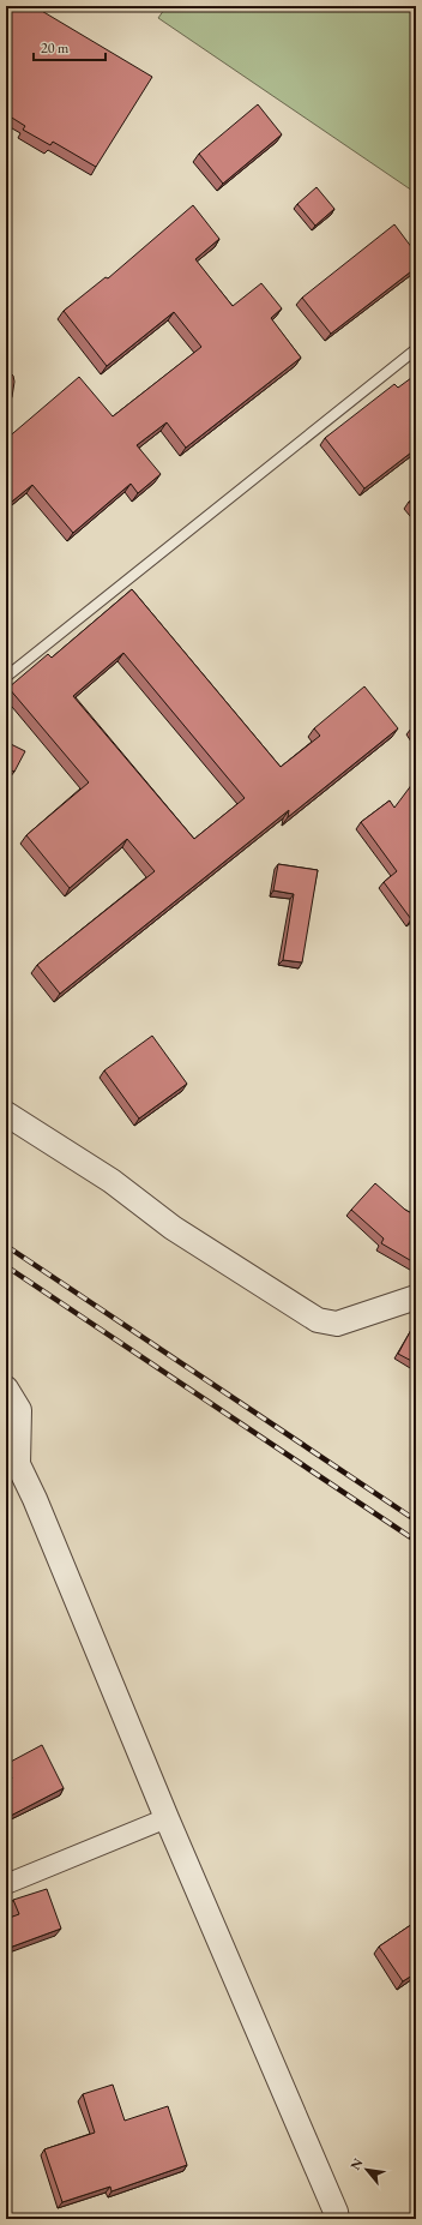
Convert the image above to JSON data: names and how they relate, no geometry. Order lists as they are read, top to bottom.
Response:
{
  "scale_bar": "20 m",
  "north": "top left"
}
